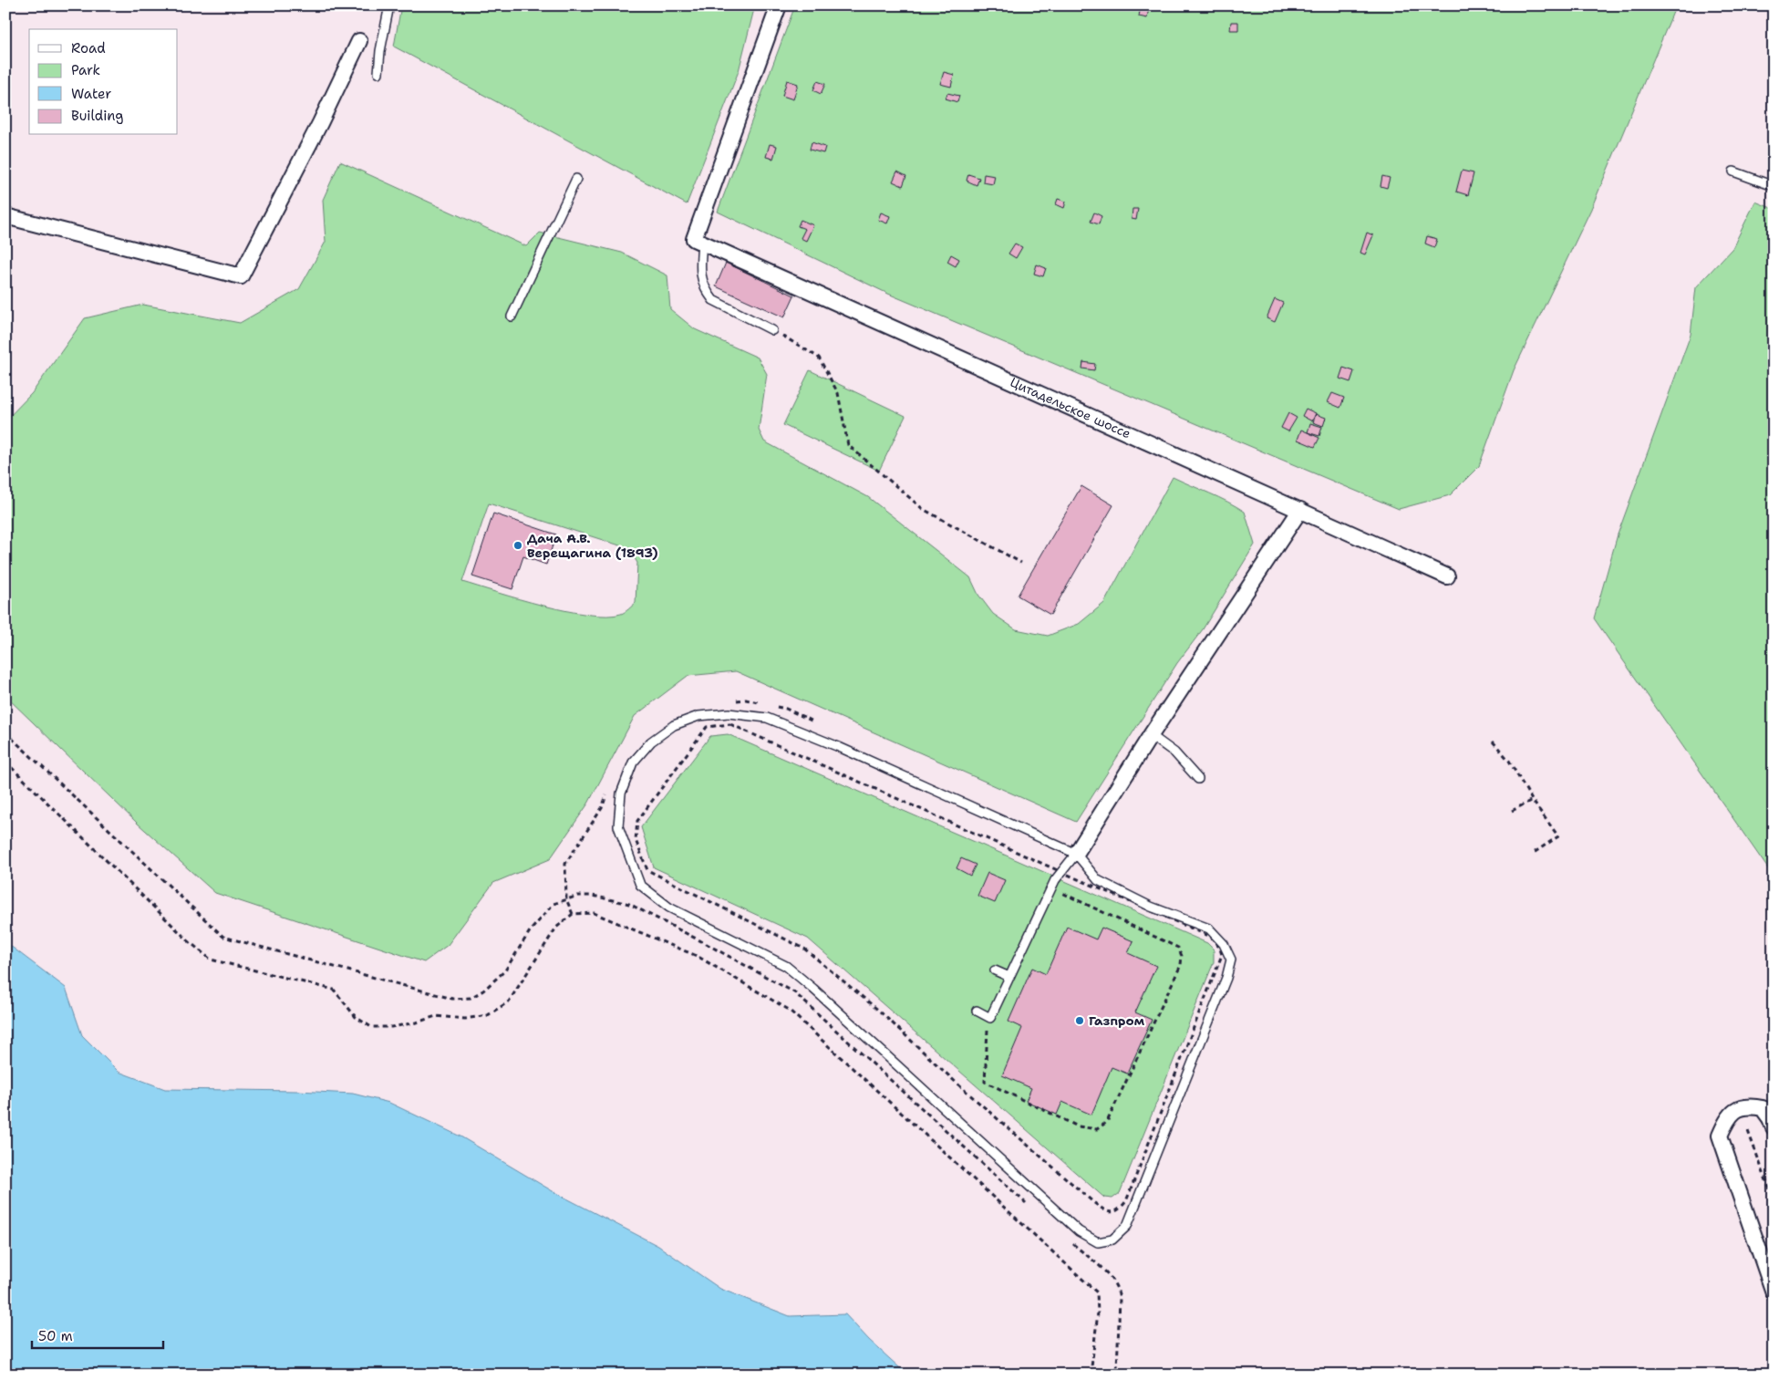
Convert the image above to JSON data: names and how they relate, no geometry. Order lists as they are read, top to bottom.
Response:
{
  "streets": {
    "street": ["Цитадельское шоссе"]
  },
  "places": ["Дача А.В. Верещагина (1893)", "Газпром"],
  "legend": [
    "Road",
    "Park",
    "Water",
    "Building"
  ],
  "scale_bar": "50 m"
}
